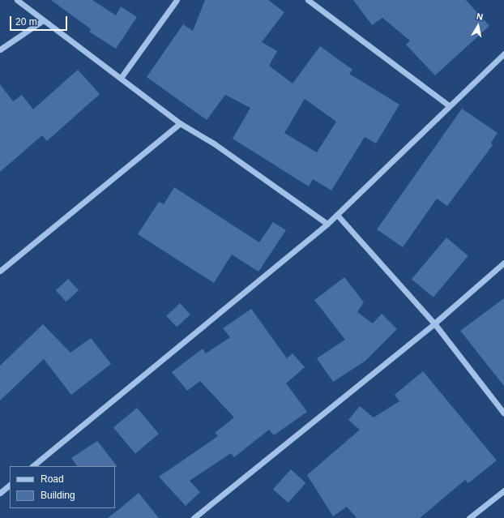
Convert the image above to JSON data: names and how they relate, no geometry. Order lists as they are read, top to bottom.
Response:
{
  "legend": ["Road", "Building"],
  "scale_bar": "20 m",
  "north": "top"
}
